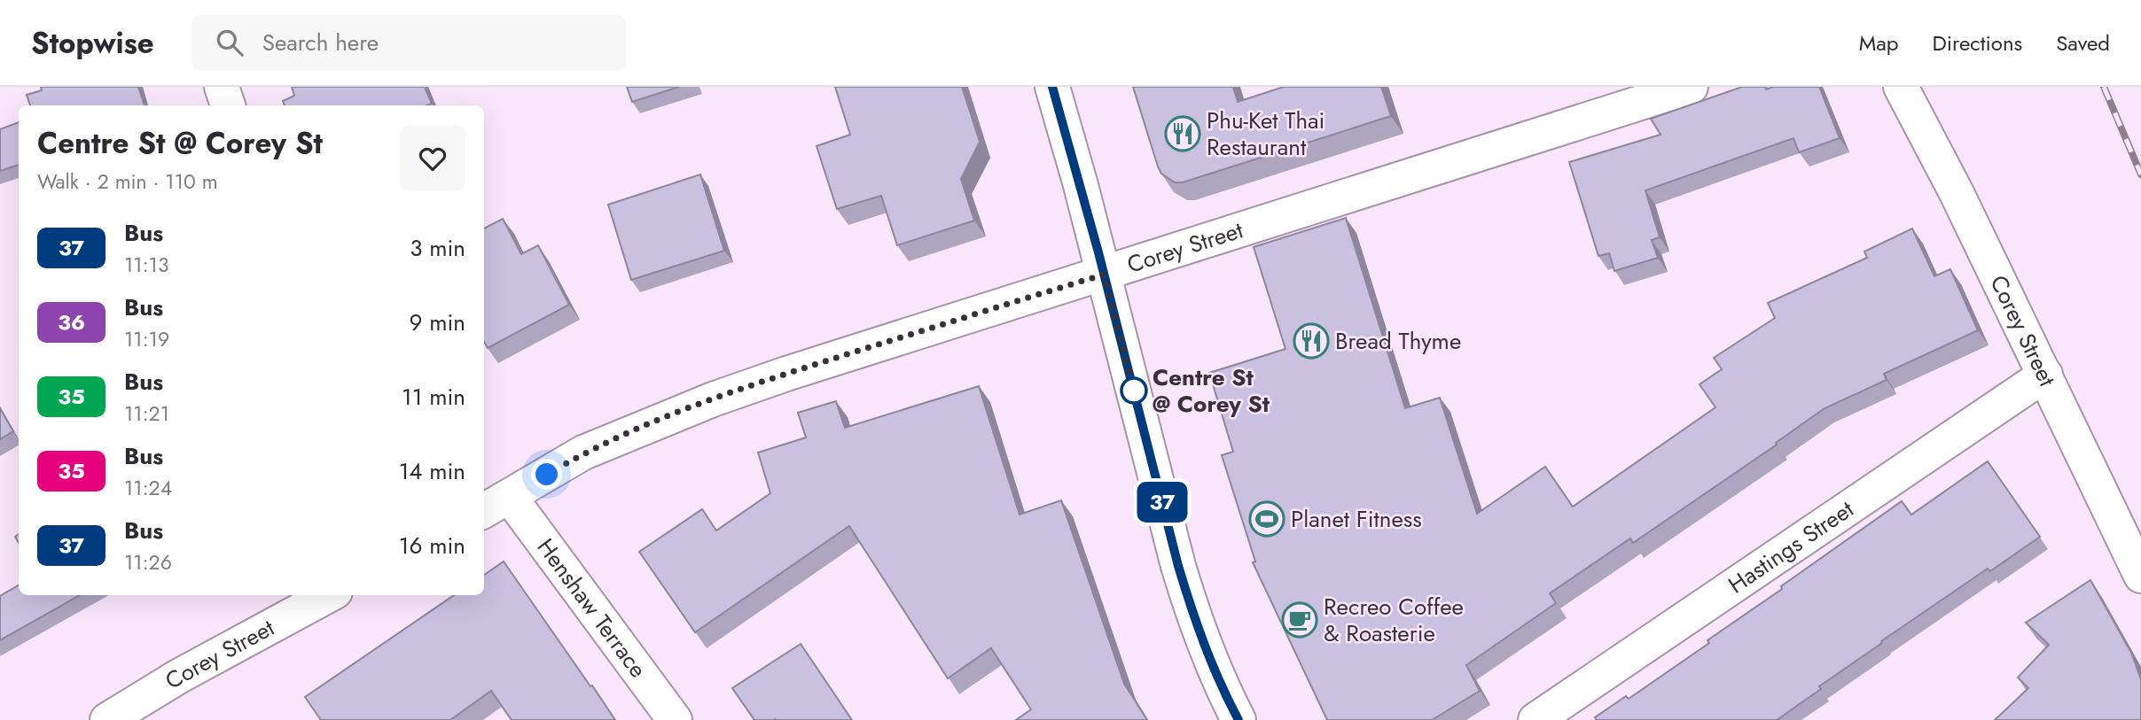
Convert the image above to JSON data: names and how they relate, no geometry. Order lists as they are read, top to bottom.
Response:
{
  "streets": {
    "street": ["Corey Street", "Hastings Street", "Henshaw Terrace"]
  },
  "crossings": [
    ["Corey Street", "Hastings Street"],
    ["Corey Street", "Henshaw Terrace"]
  ],
  "places": {
    "restaurant": ["Phu-Ket Thai Restaurant", "Bread Thyme"],
    "other": ["Centre St @ Corey St"],
    "sports": ["Planet Fitness"],
    "cafe": ["Recreo Coffee & Roasterie"]
  },
  "lines": ["bus line 37"],
  "page": {
    "header": "Stopwise",
    "search": "Search here",
    "nav": ["Map", "Directions", "Saved"],
    "on_map": "37",
    "heading": ["Centre St @ Corey St", "Walk · 2 min · 110 m"],
    "list": [
      {
        "mark": "37",
        "name": "Bus",
        "note": "11:13",
        "value": "3 min"
      },
      {
        "mark": "36",
        "name": "Bus",
        "note": "11:19",
        "value": "9 min"
      },
      {
        "mark": "35",
        "name": "Bus",
        "note": "11:21",
        "value": "11 min"
      },
      {
        "mark": "35",
        "name": "Bus",
        "note": "11:24",
        "value": "14 min"
      },
      {
        "mark": "37",
        "name": "Bus",
        "note": "11:26",
        "value": "16 min"
      }
    ]
  }
}
